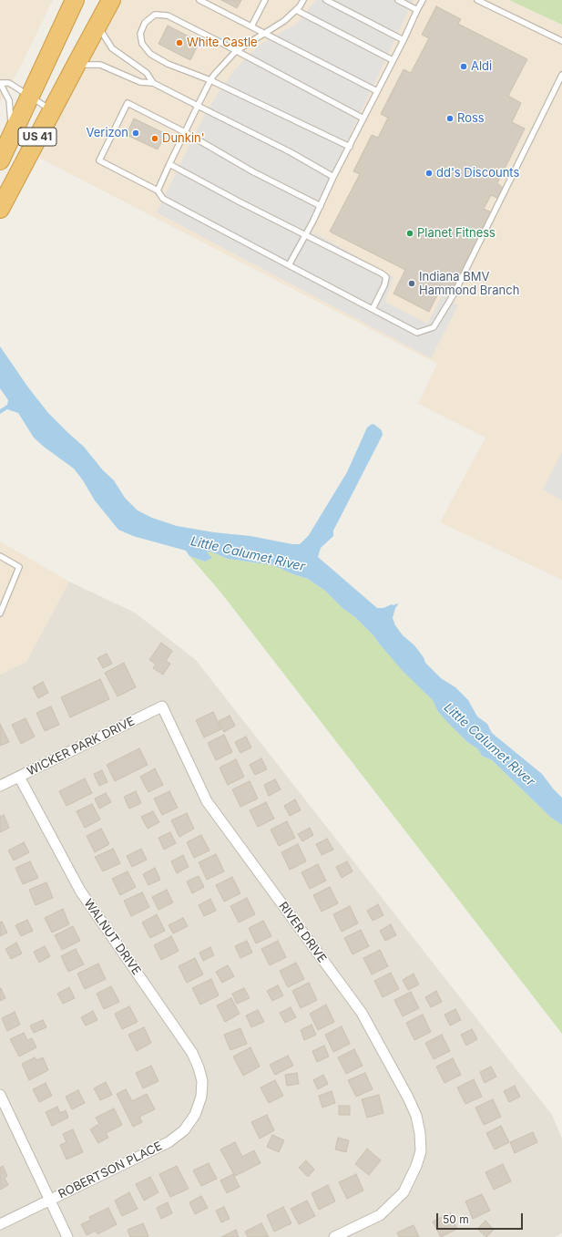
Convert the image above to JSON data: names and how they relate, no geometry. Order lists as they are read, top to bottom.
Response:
{
  "streets": {
    "highway": ["US 41"],
    "street": [
      "WICKER PARK DRIVE",
      "RIVER DRIVE",
      "WALNUT DRIVE",
      "ROBERTSON PLACE"
    ]
  },
  "crossings": [
    ["WICKER PARK DRIVE", "RIVER DRIVE"],
    ["WICKER PARK DRIVE", "WALNUT DRIVE"],
    ["WALNUT DRIVE", "ROBERTSON PLACE"]
  ],
  "water": ["Little Calumet River"],
  "places": [
    "White Castle",
    "Aldi",
    "Ross",
    "Verizon",
    "Dunkin'",
    "dd's Discounts",
    "Planet Fitness",
    "Indiana BMV Hammond Branch"
  ],
  "scale_bar": "50 m"
}
